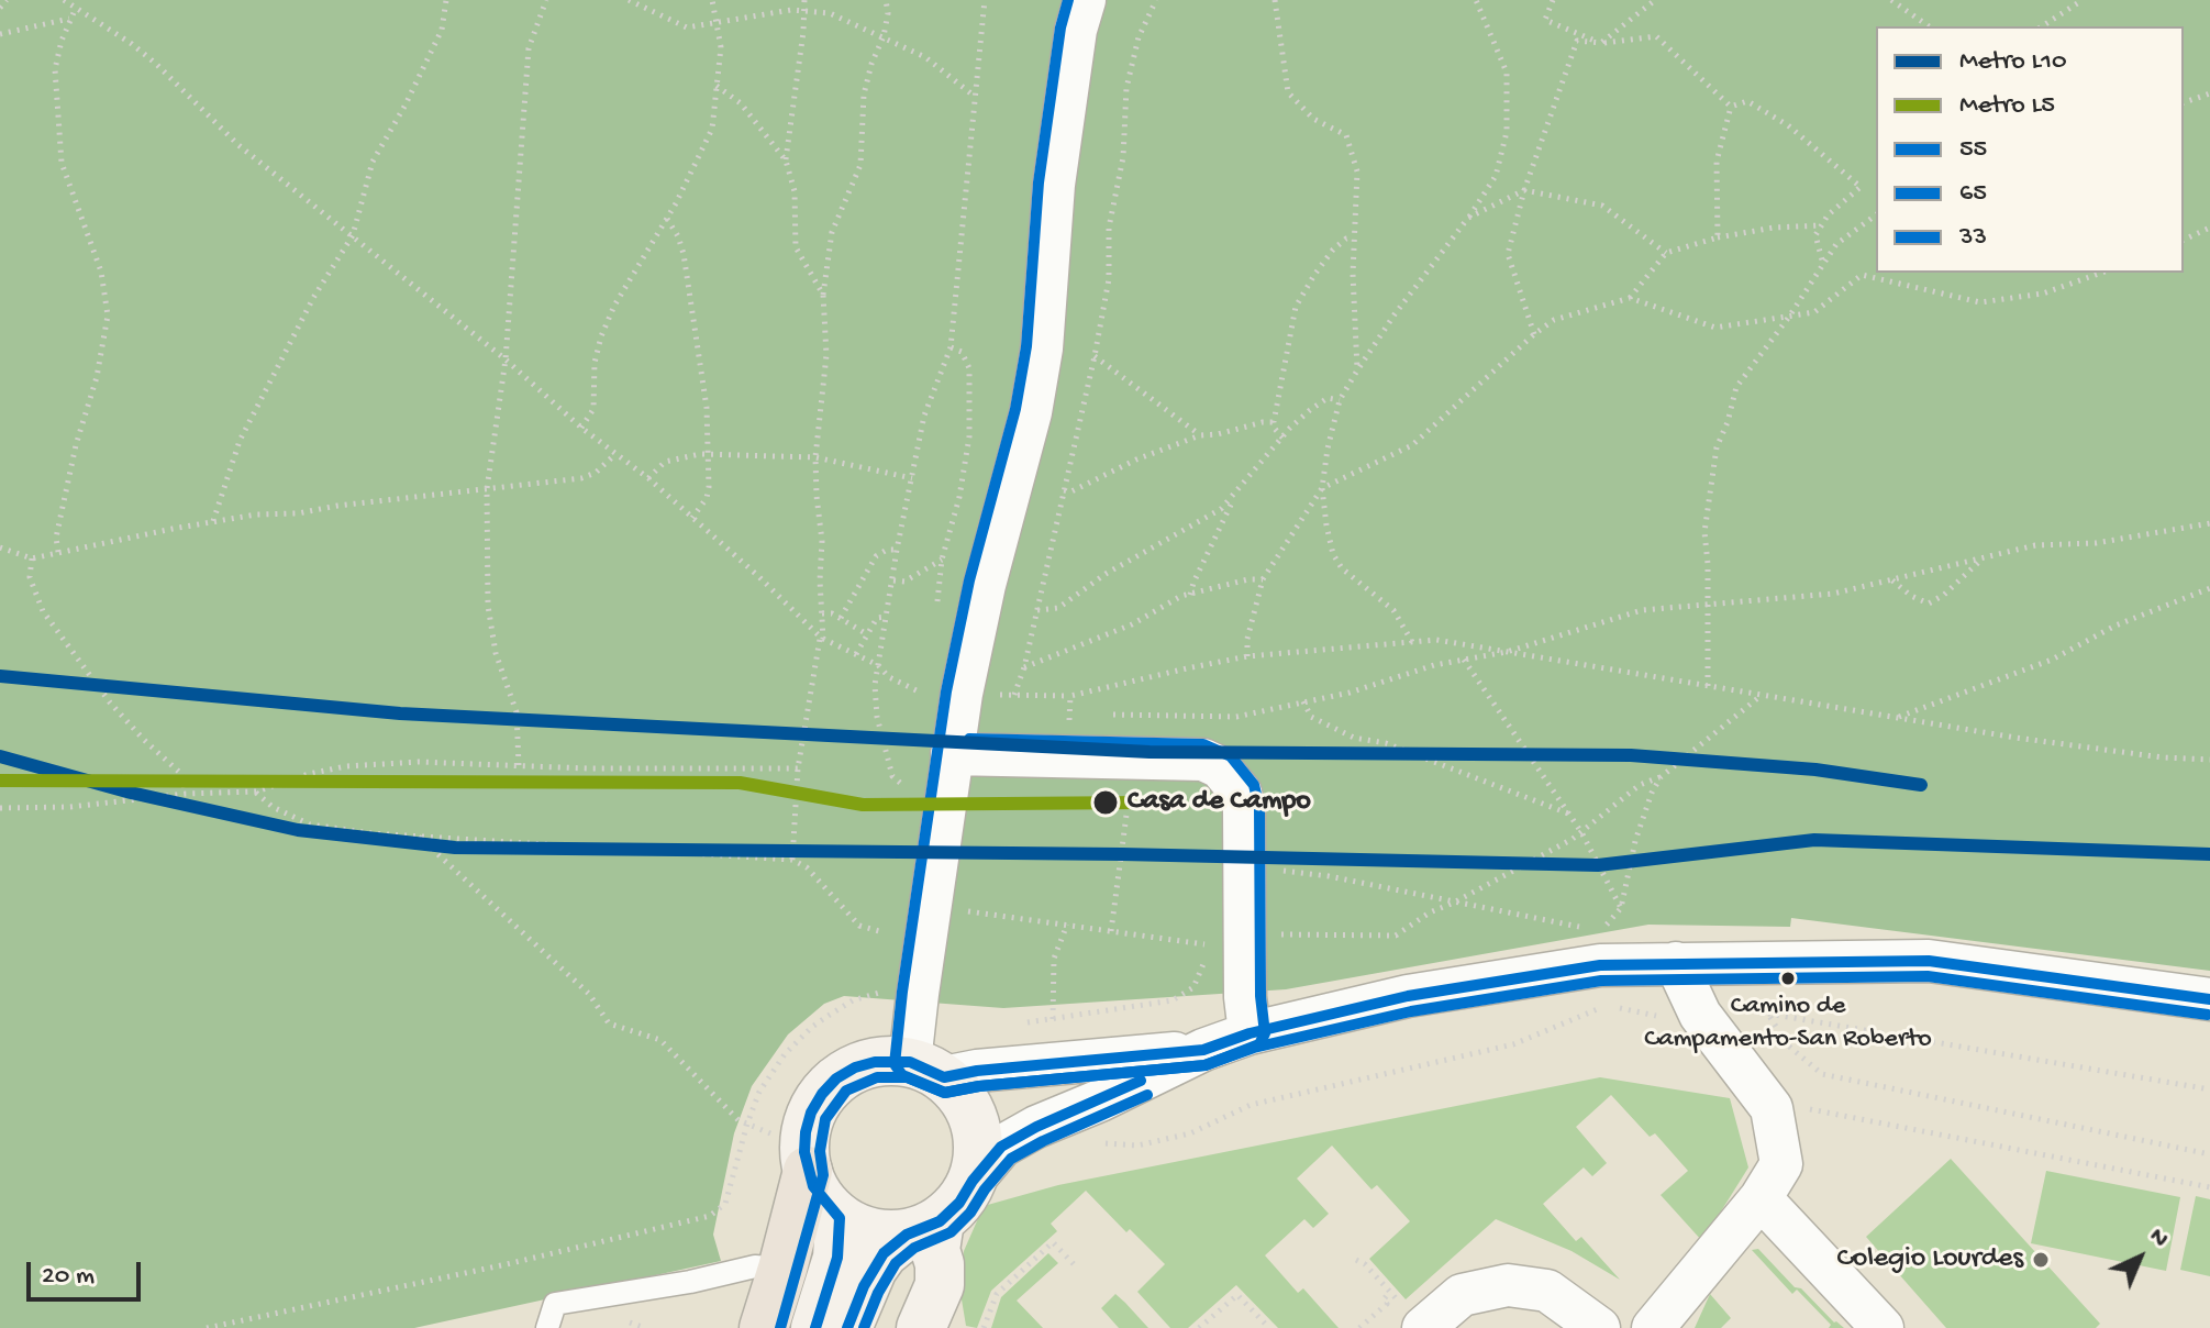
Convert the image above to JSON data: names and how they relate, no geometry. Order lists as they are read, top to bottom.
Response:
{
  "places": ["Casa de Campo", "Camino de Campamento-San Roberto", "Colegio Lourdes"],
  "lines": [
    "transit line 33",
    "metro line L10",
    "metro line L5",
    "transit line 55",
    "transit line 65"
  ],
  "legend": [
    "Metro L10",
    "Metro L5",
    "55",
    "65",
    "33"
  ],
  "scale_bar": "20 m",
  "north": "top right"
}
